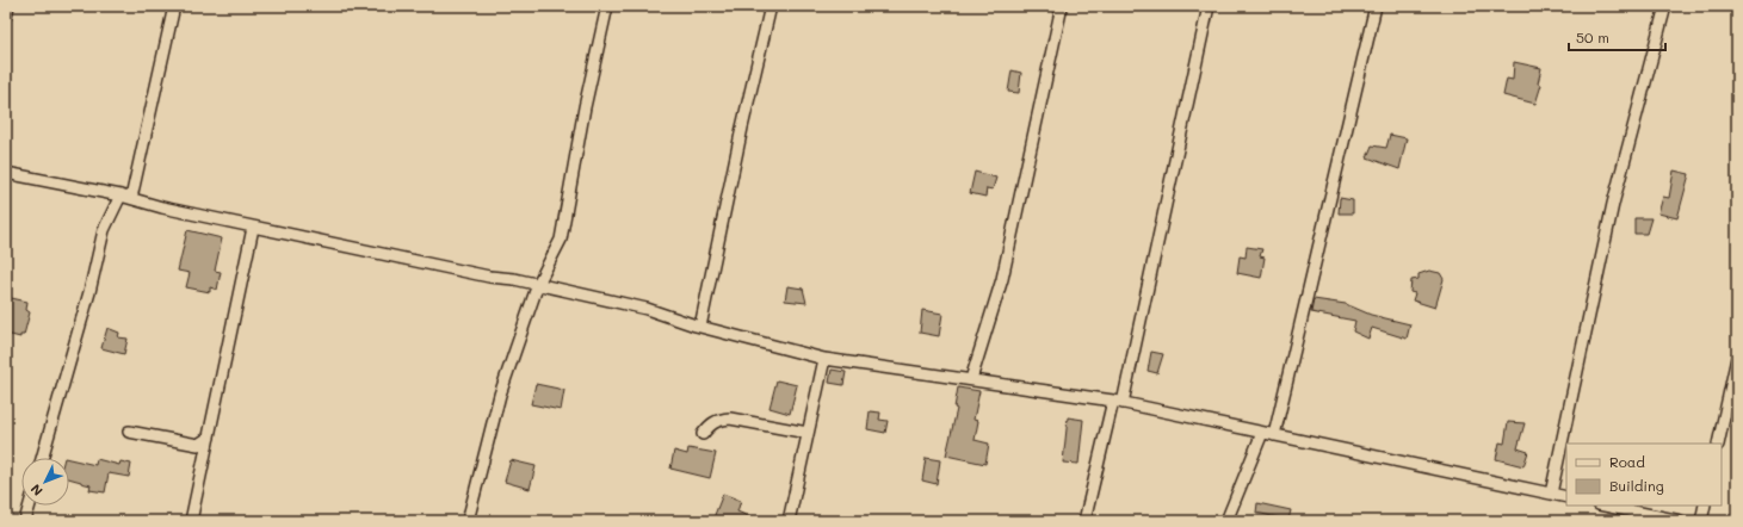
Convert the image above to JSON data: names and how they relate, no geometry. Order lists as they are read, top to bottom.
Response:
{
  "legend": ["Road", "Building"],
  "scale_bar": "50 m",
  "north": "bottom left"
}
